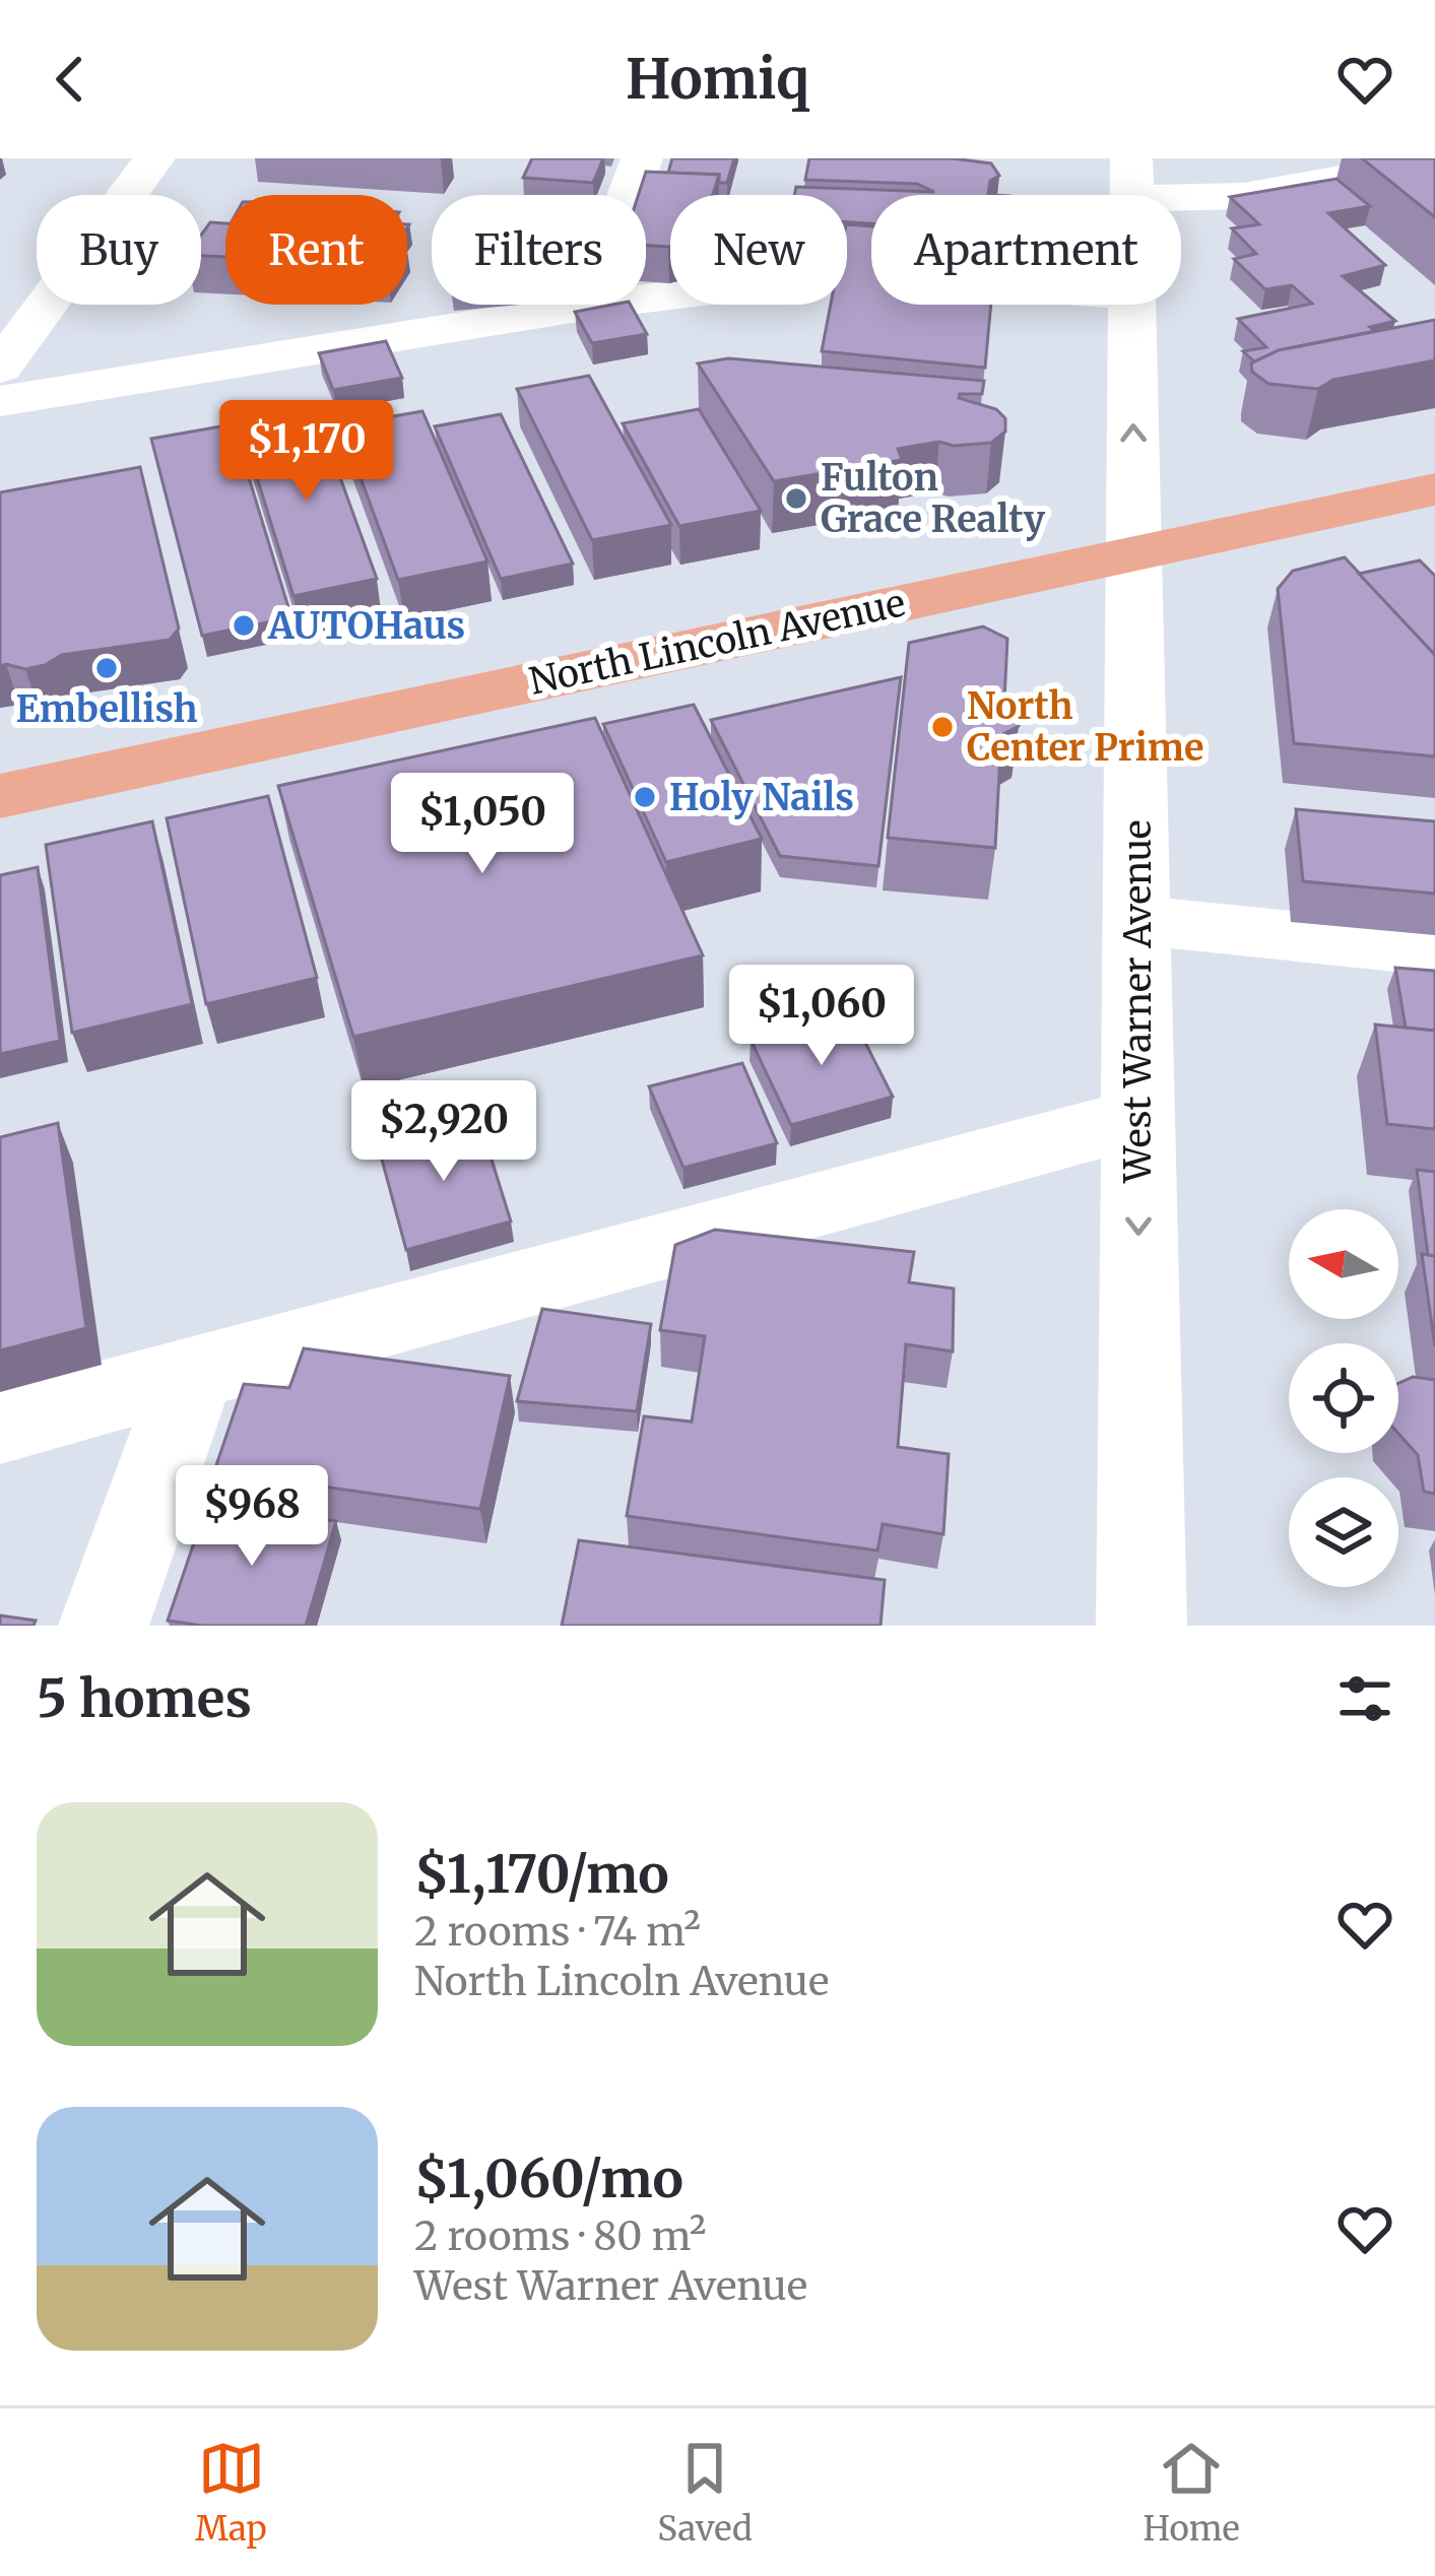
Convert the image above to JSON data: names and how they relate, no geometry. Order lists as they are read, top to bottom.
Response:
{
  "streets": {
    "main road": ["North Lincoln Avenue"],
    "street": ["West Warner Avenue"]
  },
  "crossings": [
    ["North Lincoln Avenue", "West Warner Avenue"]
  ],
  "places": [
    "Fulton Grace Realty",
    "AUTOHaus",
    "Embellish",
    "North Center Prime",
    "Holy Nails"
  ],
  "north": "left",
  "page": {
    "header": "Homiq",
    "chip": [
      "Buy",
      "Rent",
      "Filters",
      "New",
      "Apartment"
    ],
    "price": [
      "$1,170",
      "$1,050",
      "$1,060",
      "$2,920",
      "$968"
    ],
    "heading": "5 homes",
    "list": [
      {
        "name": "$1,170/mo",
        "note": "2 rooms · 74 m² · North Lincoln Avenue"
      },
      {
        "name": "$1,060/mo",
        "note": "2 rooms · 80 m² · West Warner Avenue"
      }
    ],
    "tabs": ["Map", "Saved", "Home"]
  }
}
